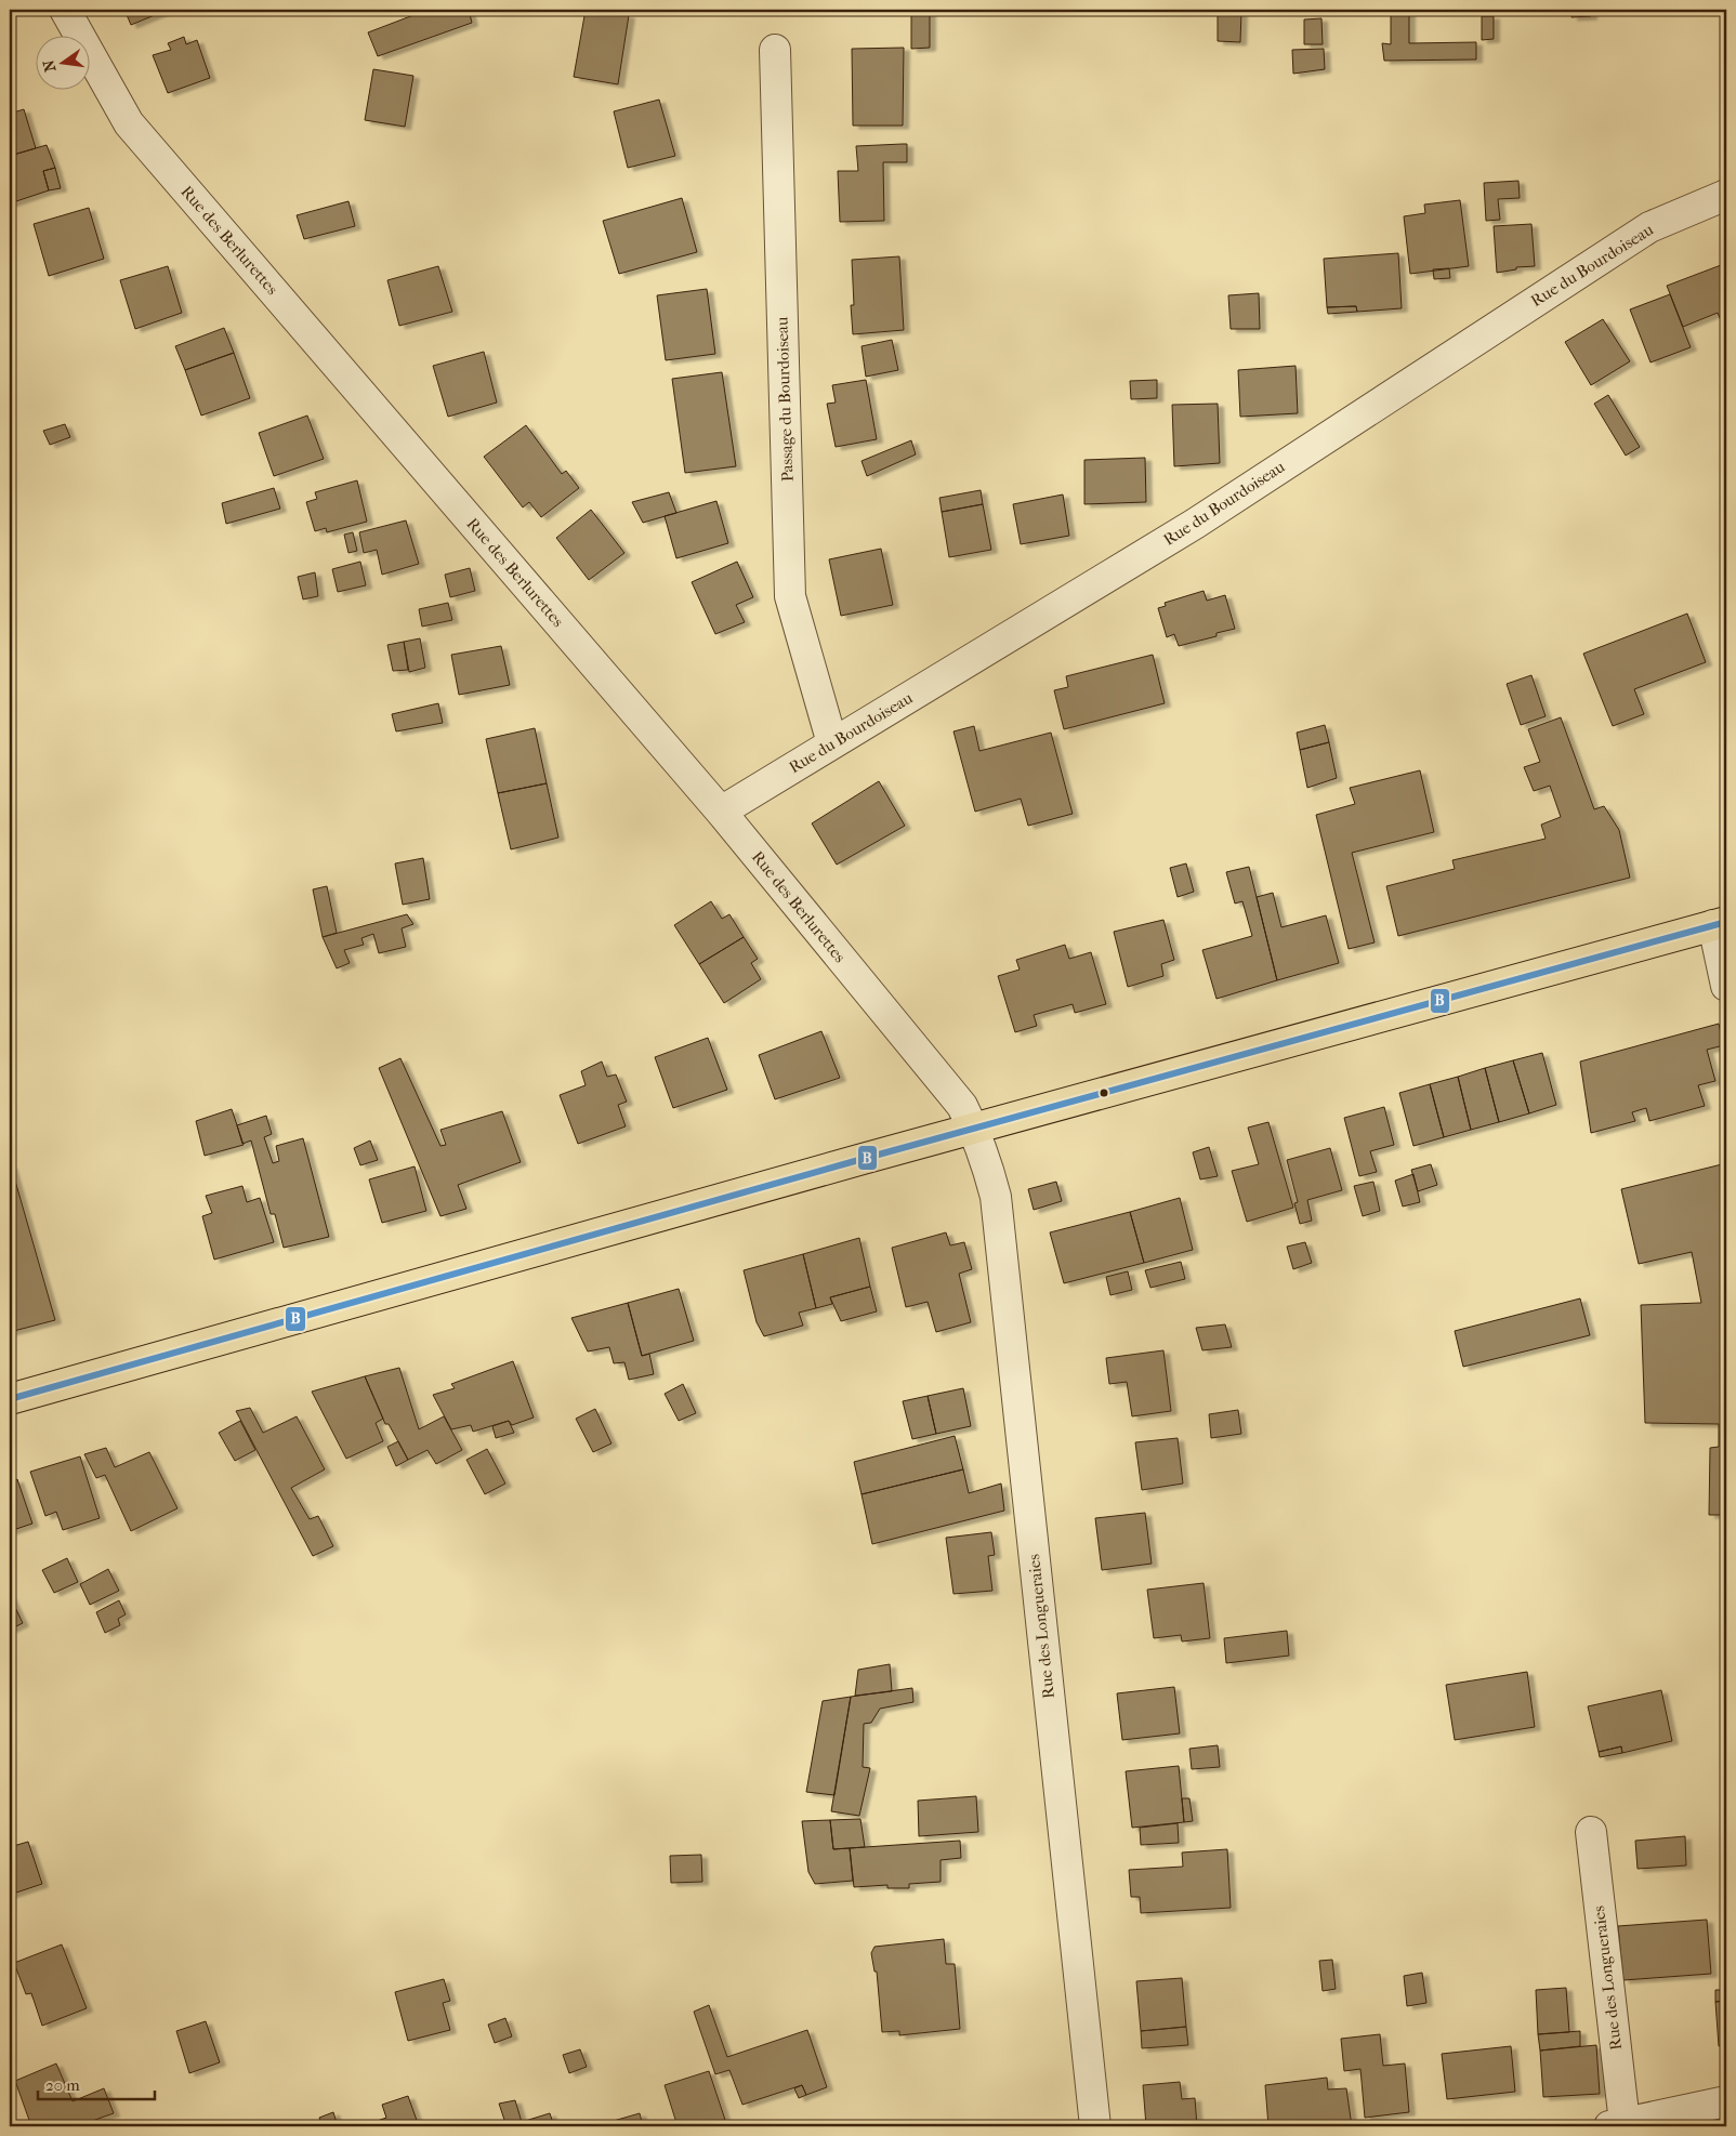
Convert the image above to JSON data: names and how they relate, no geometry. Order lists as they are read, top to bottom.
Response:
{
  "streets": {
    "street": [
      "Rue des Berlurettes",
      "Rue du Bourdoiseau",
      "Passage du Bourdoiseau",
      "Rue des Longueraies"
    ]
  },
  "crossings": [
    ["Rue des Berlurettes", "Rue du Bourdoiseau"],
    ["Rue des Berlurettes", "Rue des Longueraies"],
    ["Rue du Bourdoiseau", "Passage du Bourdoiseau"]
  ],
  "lines": ["transit line B"],
  "scale_bar": "20 m",
  "north": "left"
}
